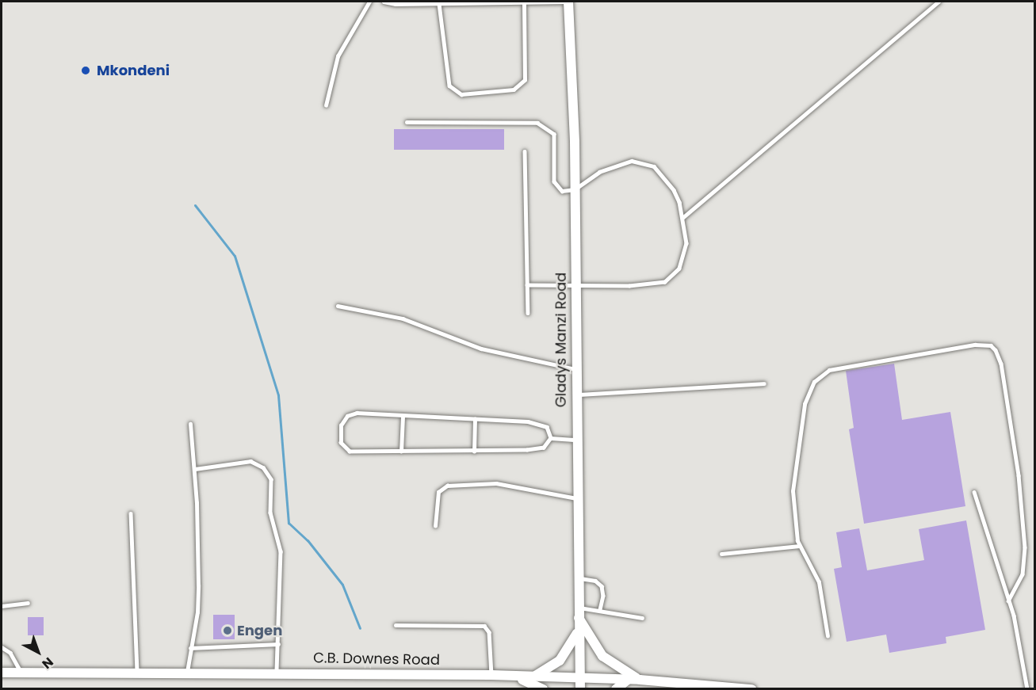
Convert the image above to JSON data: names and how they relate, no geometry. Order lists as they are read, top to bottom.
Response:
{
  "streets": {
    "main road": ["Gladys Manzi Road", "C.B. Downes Road"]
  },
  "crossings": [
    ["Gladys Manzi Road", "C.B. Downes Road"]
  ],
  "places": ["Mkondeni", "Engen"],
  "north": "bottom right"
}
